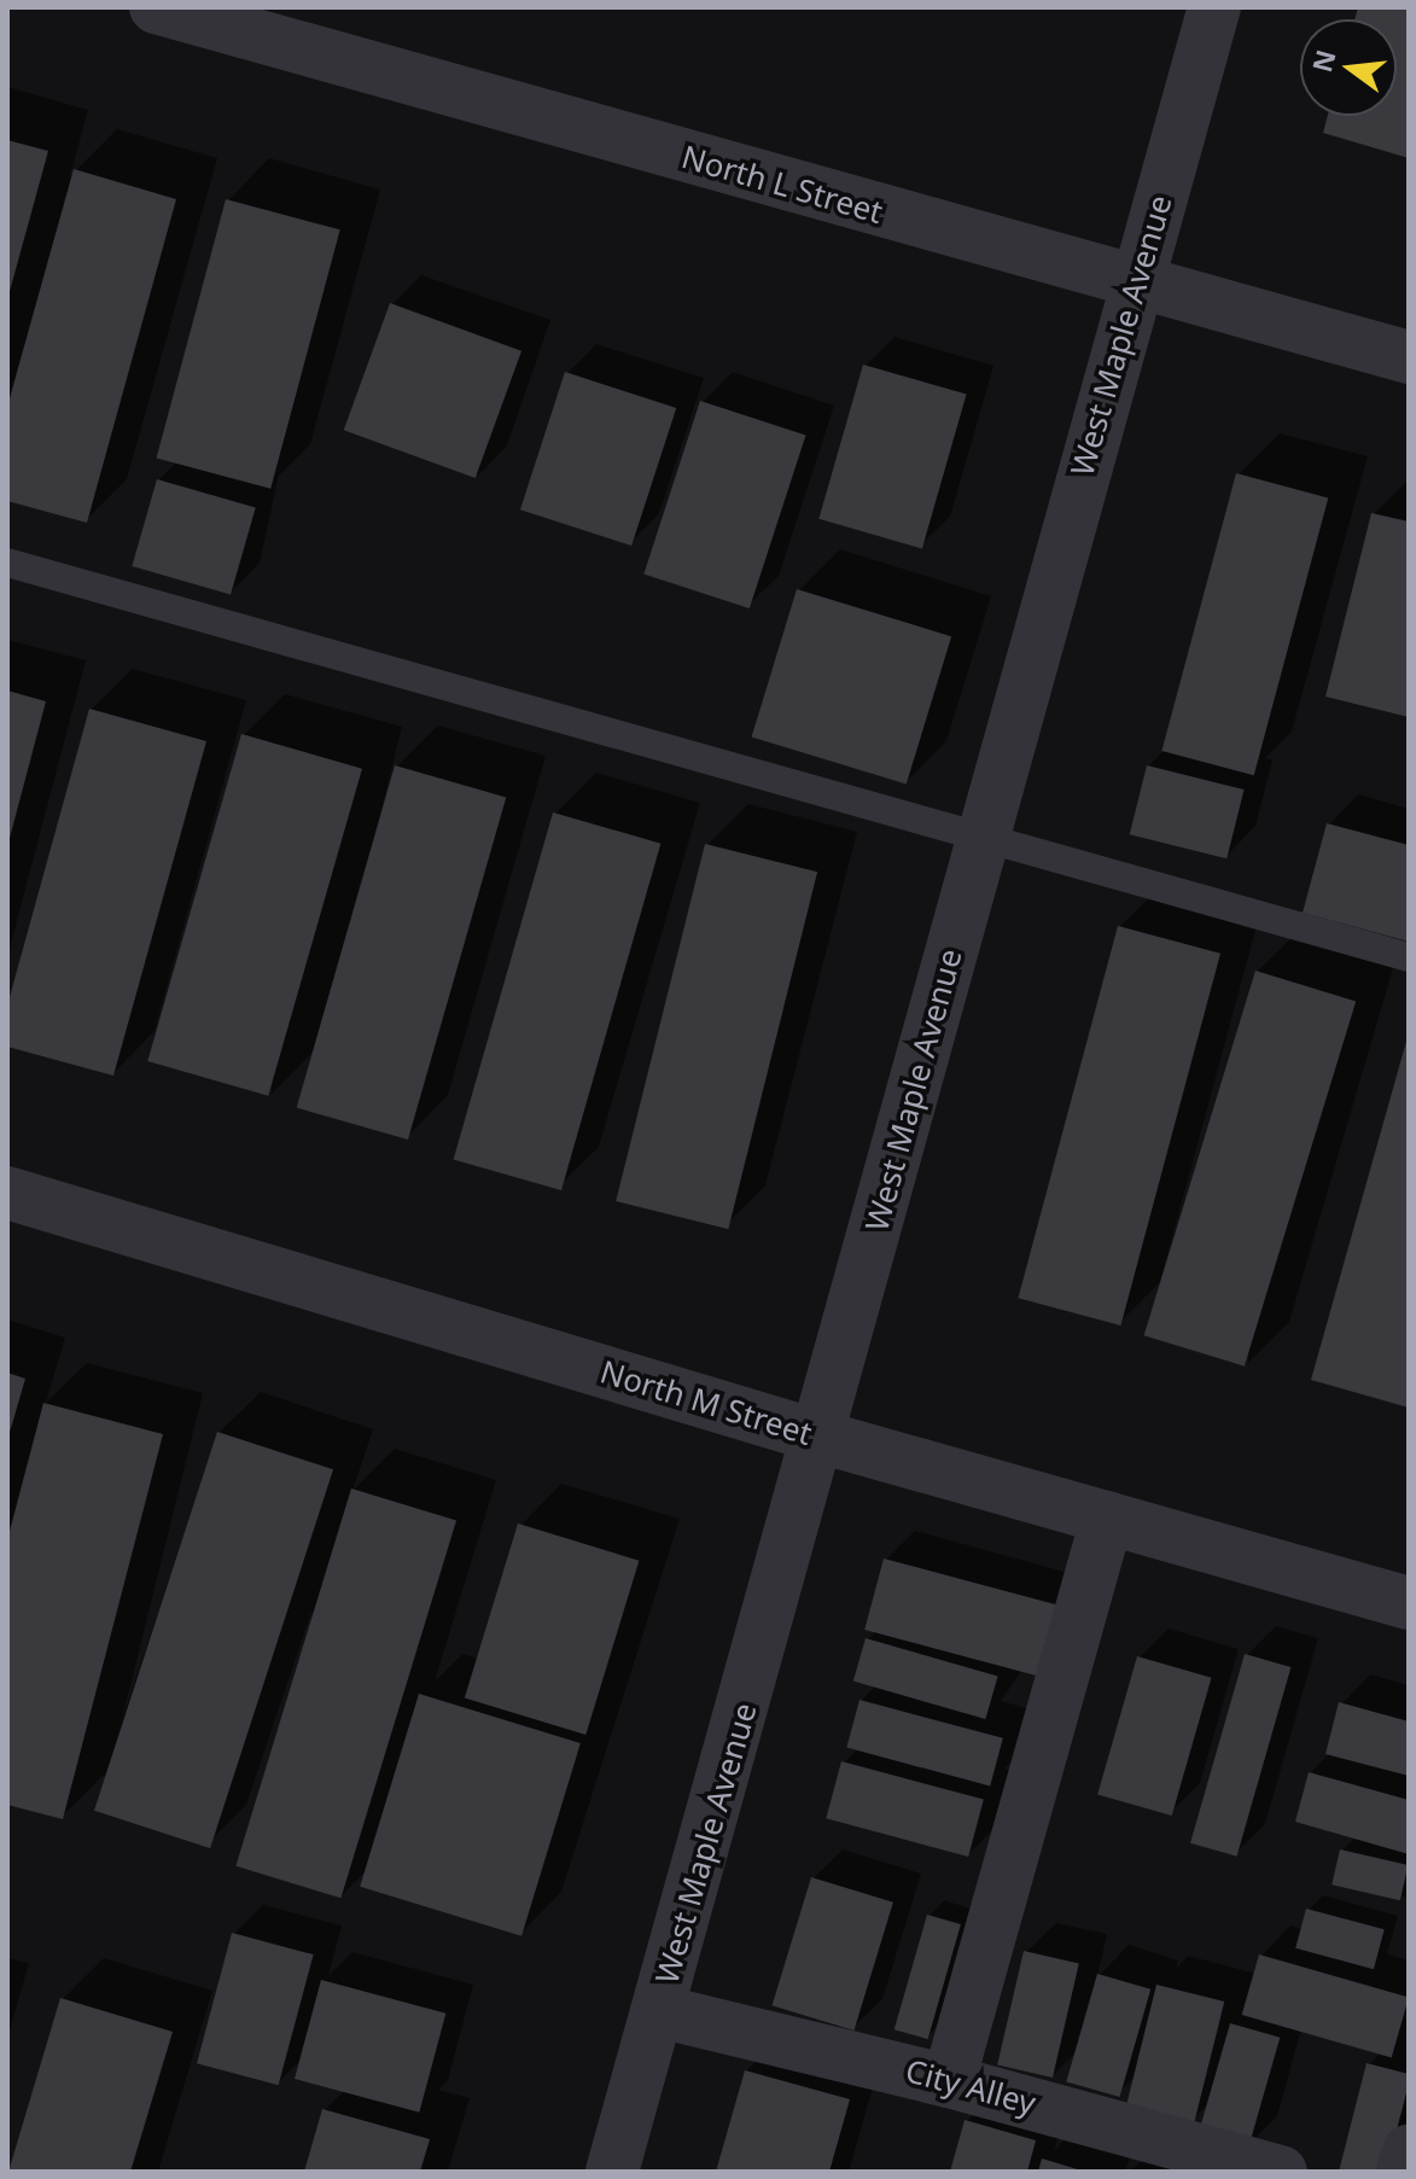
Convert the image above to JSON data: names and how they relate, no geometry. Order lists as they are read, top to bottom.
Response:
{
  "streets": {
    "street": [
      "North L Street",
      "West Maple Avenue",
      "North M Street",
      "City Alley"
    ]
  },
  "crossings": [
    ["North L Street", "West Maple Avenue"],
    ["West Maple Avenue", "North M Street"],
    ["West Maple Avenue", "City Alley"]
  ],
  "north": "left"
}
